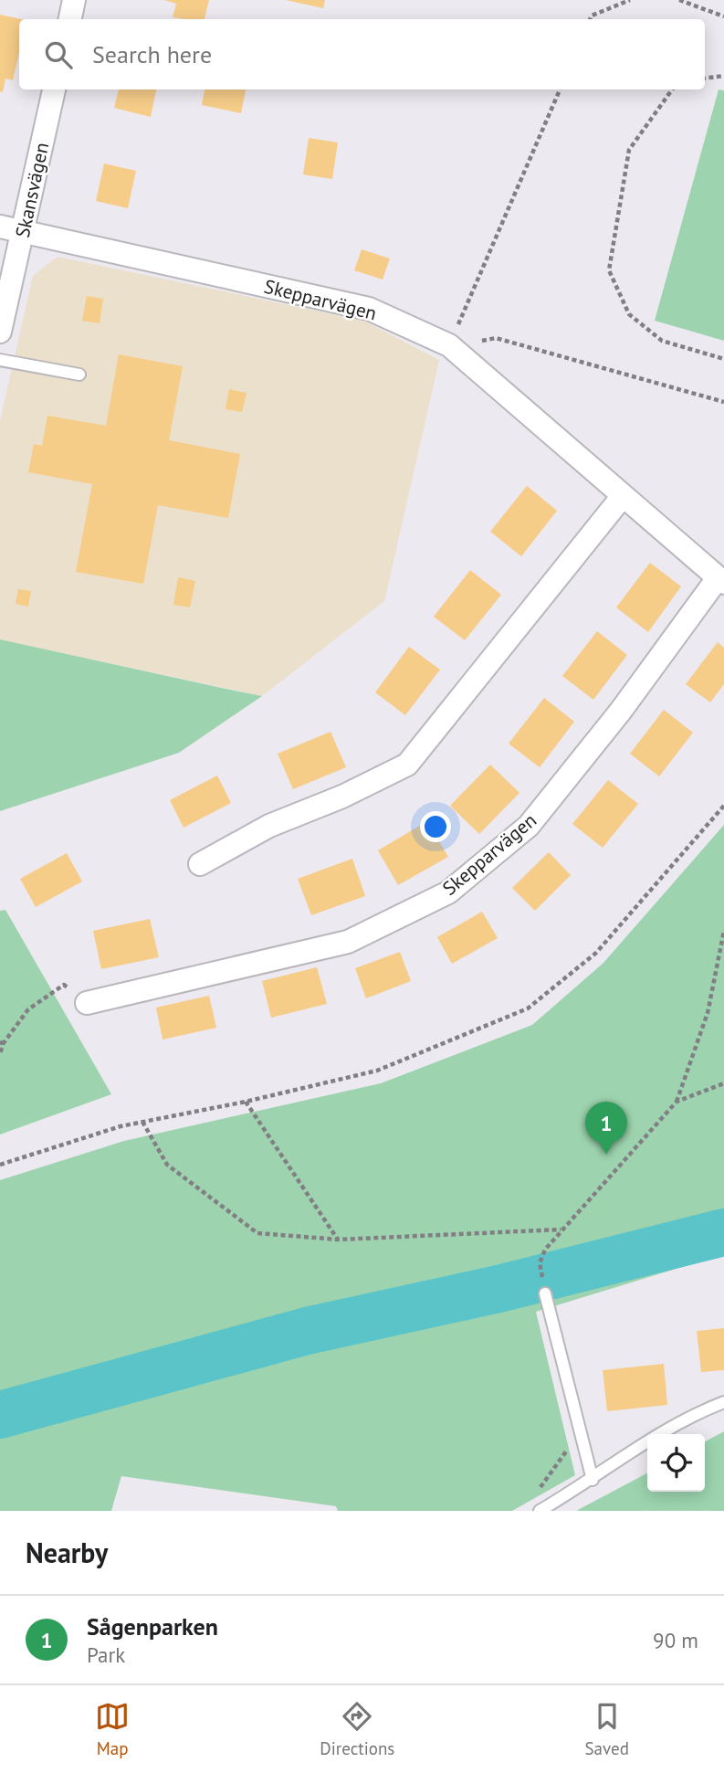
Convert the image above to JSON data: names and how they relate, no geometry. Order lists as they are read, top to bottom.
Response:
{
  "streets": {
    "street": ["Skansvägen", "Skepparvägen"]
  },
  "crossings": [
    ["Skansvägen", "Skepparvägen"]
  ],
  "page": {
    "search": "Search here",
    "pins": "1",
    "heading": "Nearby",
    "list": [
      {
        "mark": "1",
        "name": "Sågenparken",
        "note": "Park",
        "value": "90 m"
      }
    ],
    "nav": ["Map", "Directions", "Saved"]
  }
}
